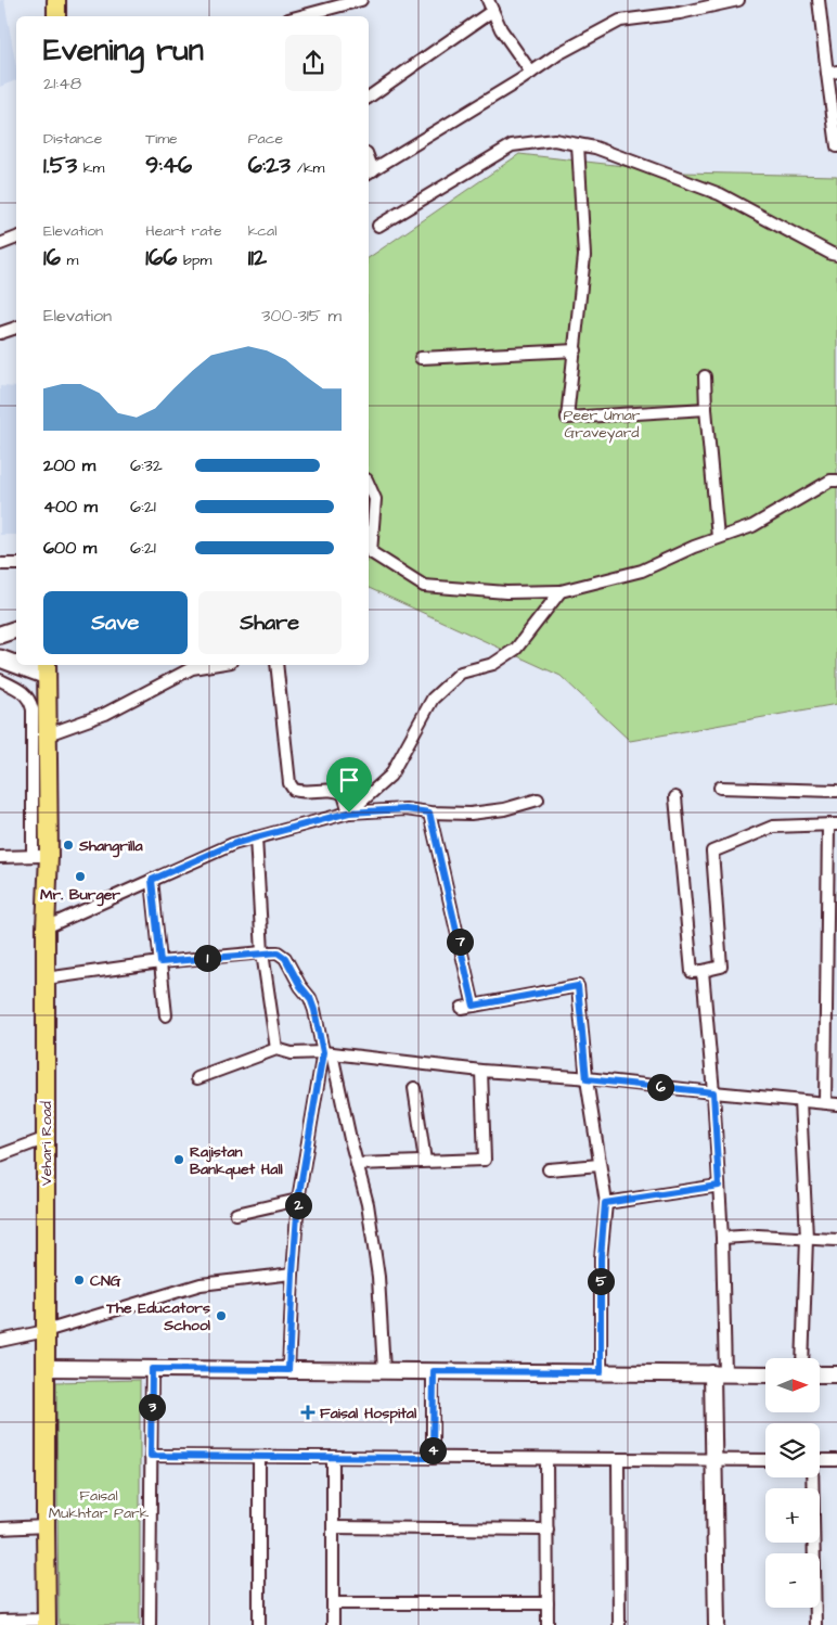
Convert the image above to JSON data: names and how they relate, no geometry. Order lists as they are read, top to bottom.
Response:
{
  "streets": {
    "main road": ["Vehari Road"]
  },
  "parks": ["Peer Umar Graveyard", "Faisal Mukhtar Park"],
  "places": {
    "other": [
      "Shangrilla",
      "Mr. Burger",
      "Rajistan Bankquet Hall",
      "CNG",
      "The Educators School"
    ],
    "health": ["Faisal Hospital"]
  },
  "north": "right",
  "page": {
    "heading": ["Evening run", "21:48"],
    "stats": [
      ["Distance", "1.53 km"],
      ["Time", "9:46"],
      ["Pace", "6:23 /km"],
      ["Elevation", "16 m"],
      ["Heart rate", "166 bpm"],
      ["kcal", "112"]
    ],
    "chart": ["Elevation", "300–315 m"],
    "list": [
      {
        "name": "200 m",
        "note": "6:32"
      },
      {
        "name": "400 m",
        "note": "6:21"
      },
      {
        "name": "600 m",
        "note": "6:21"
      }
    ],
    "buttons": ["Save", "Share"],
    "pins": [
      "7",
      "1",
      "6",
      "2",
      "5",
      "3",
      "4"
    ],
    "map_buttons": ["+", "−"]
  }
}
